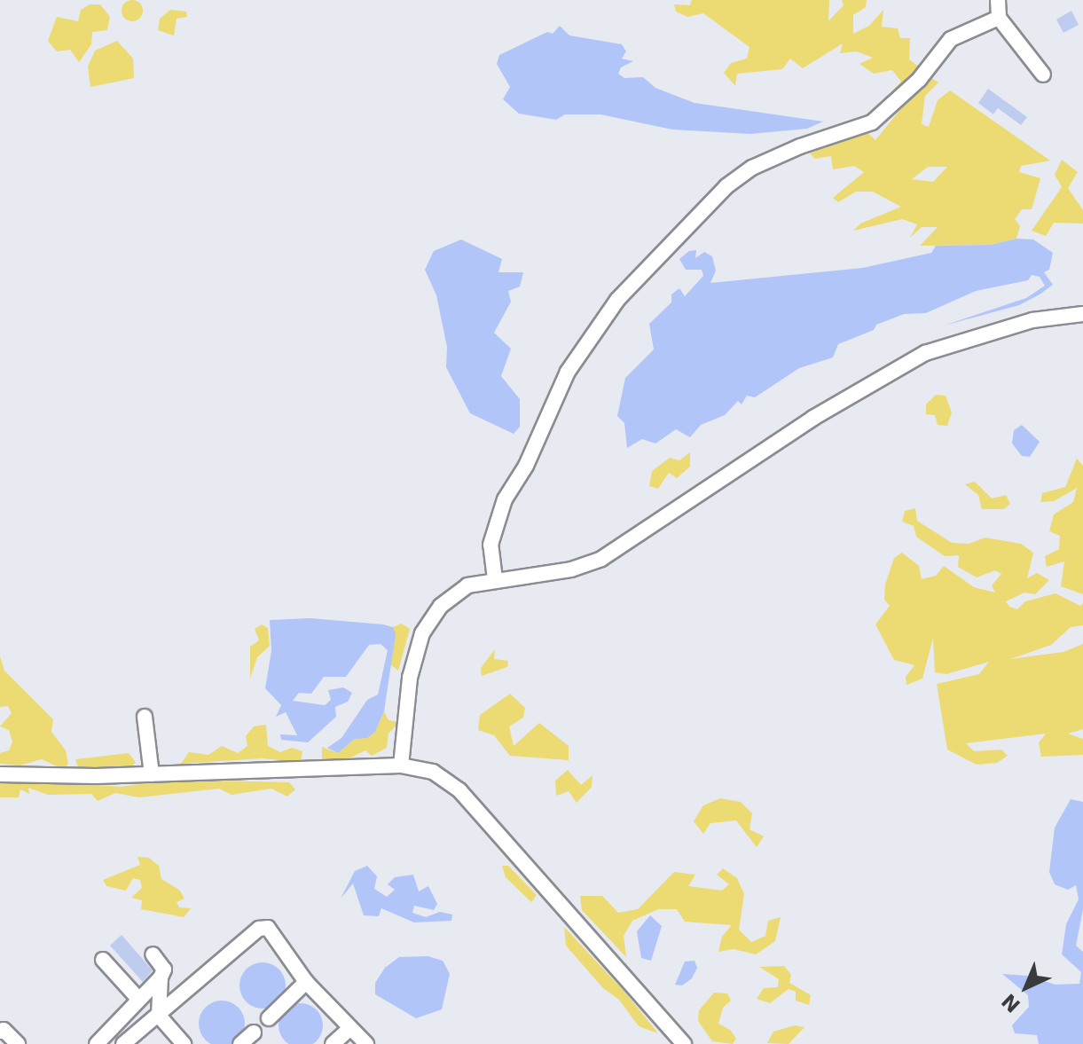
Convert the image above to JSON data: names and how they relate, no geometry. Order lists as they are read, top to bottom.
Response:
{
  "north": "bottom left"
}
